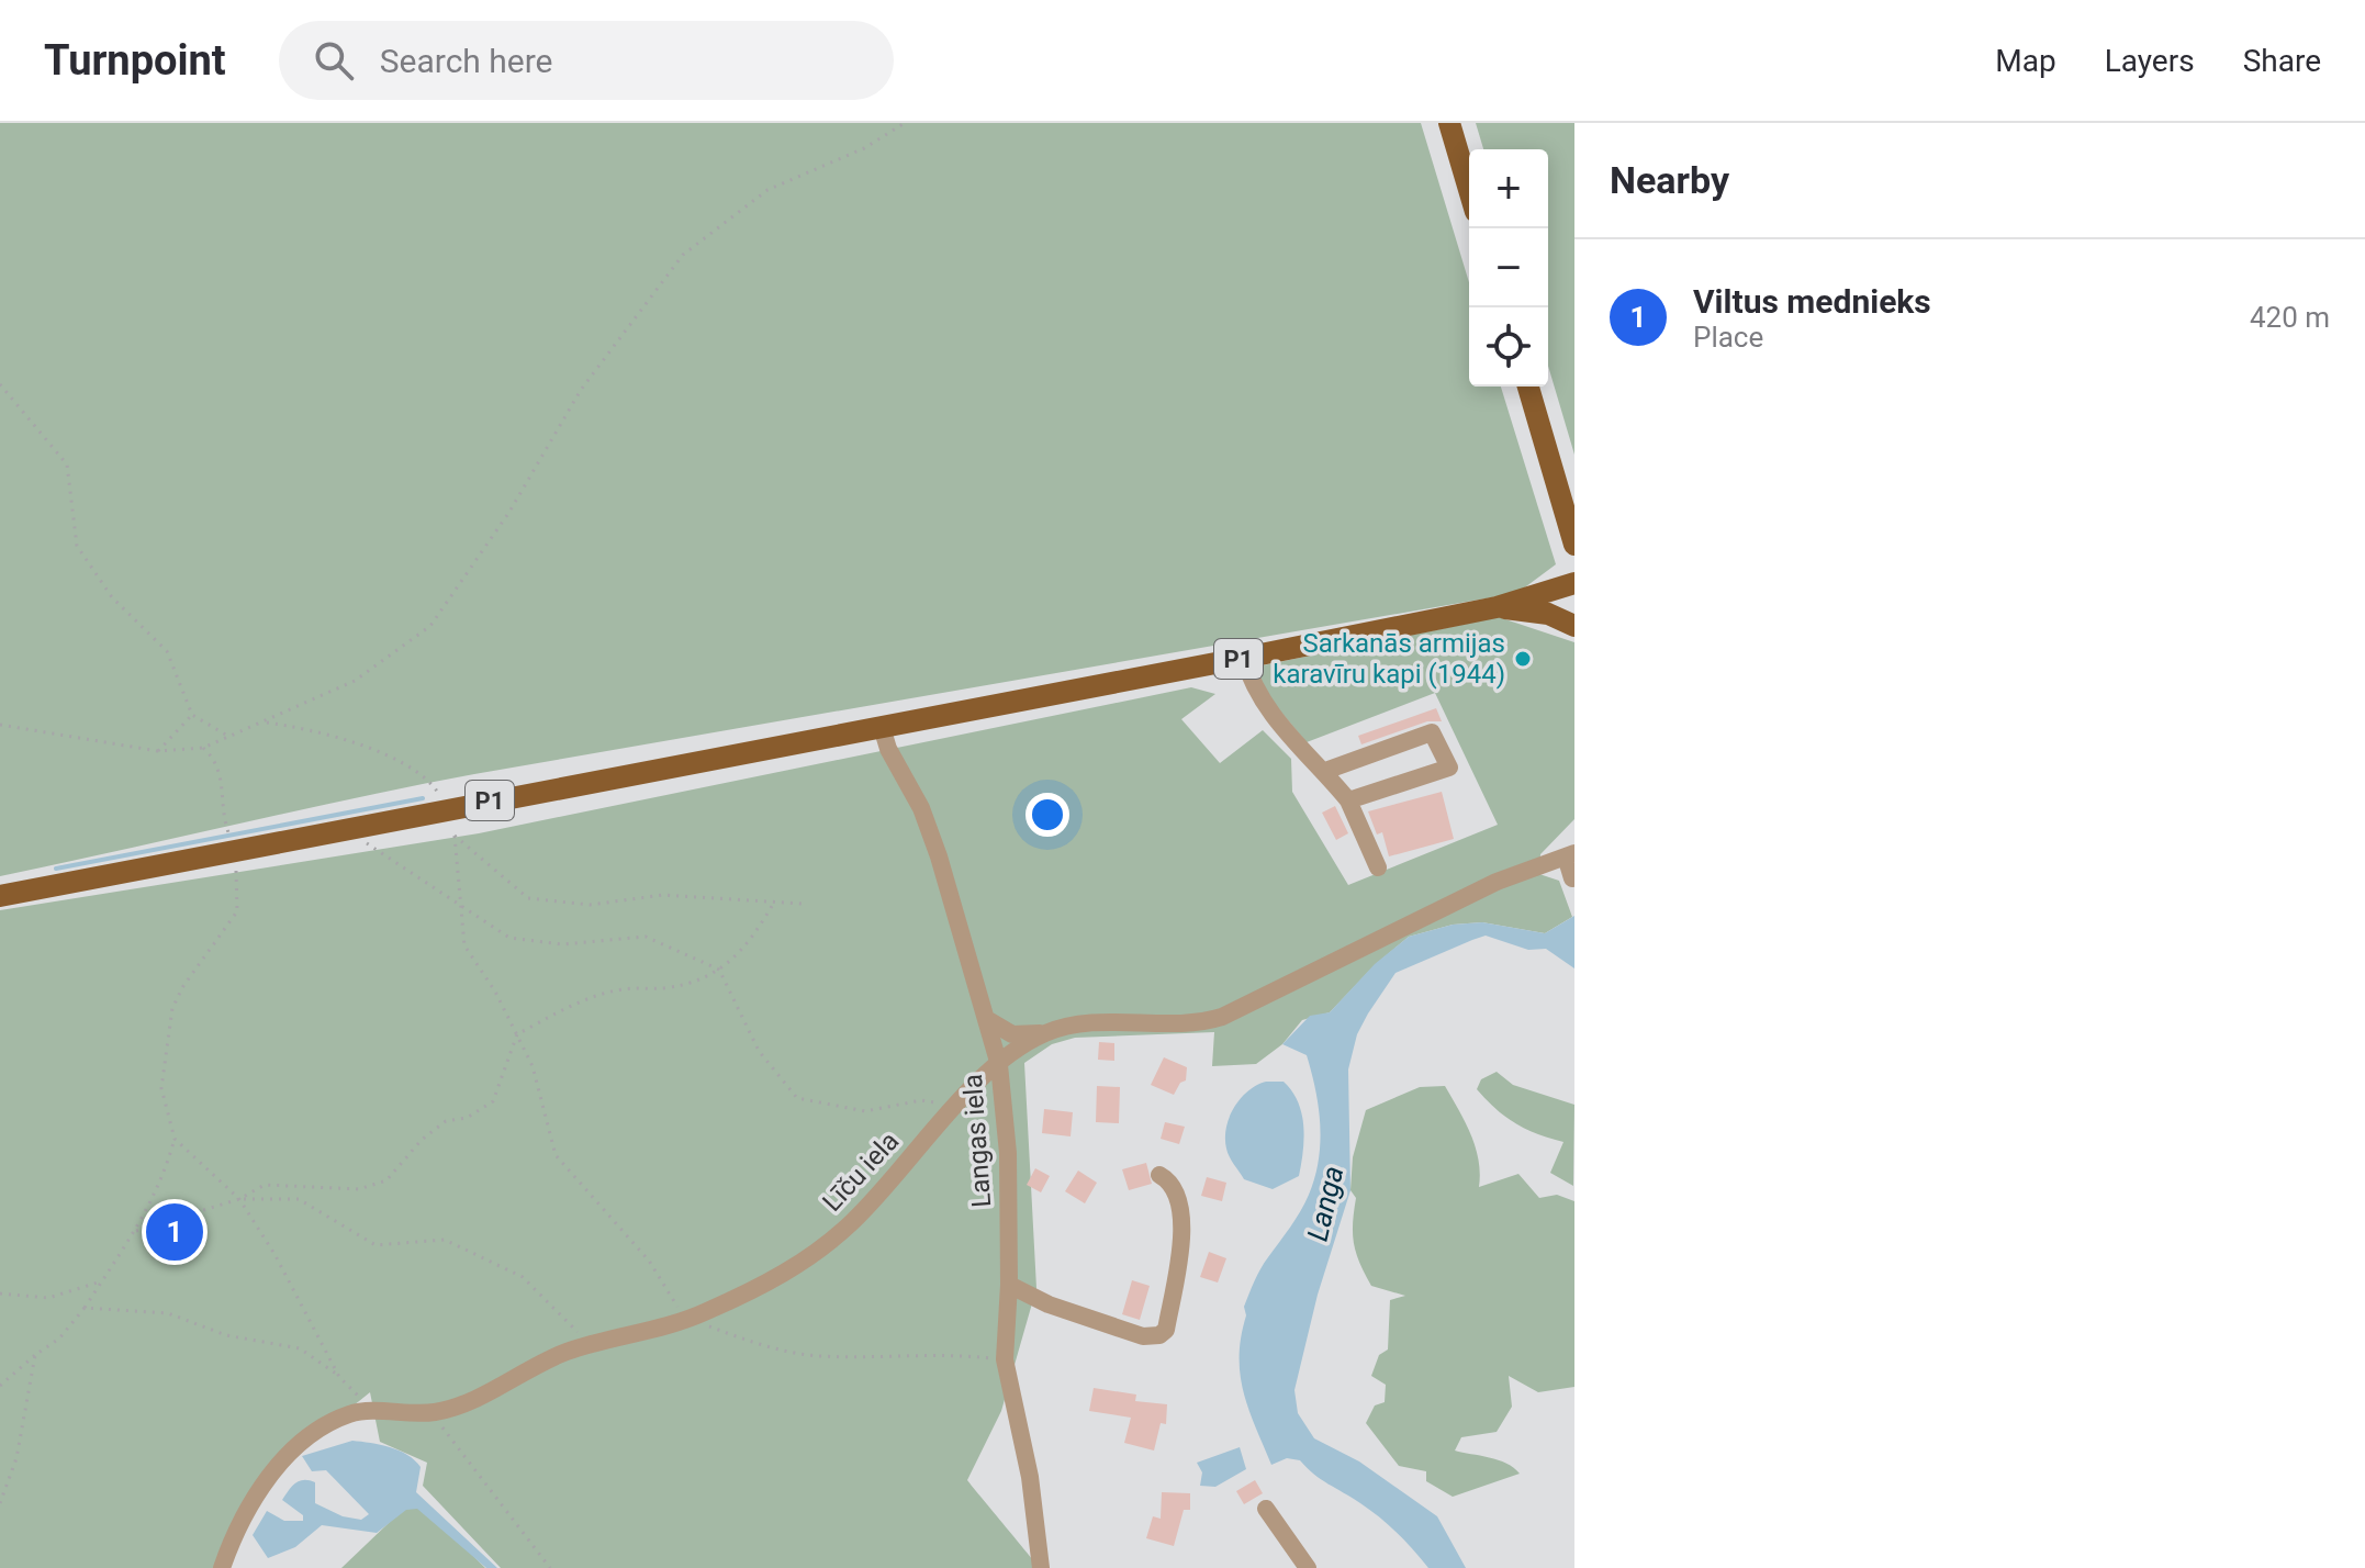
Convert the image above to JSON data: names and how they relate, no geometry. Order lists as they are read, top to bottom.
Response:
{
  "streets": {
    "main road": ["P1"],
    "street": ["Langas iela", "Līču iela"]
  },
  "crossings": [
    ["P1", "Langas iela"],
    ["Langas iela", "Līču iela"]
  ],
  "water": ["Langa"],
  "places": ["Sarkanās armijas karavīru kapi (1944)"],
  "page": {
    "header": "Turnpoint",
    "search": "Search here",
    "nav": ["Map", "Layers", "Share"],
    "heading": "Nearby",
    "map_buttons": ["+", "−"],
    "list": [
      {
        "mark": "1",
        "name": "Viltus mednieks",
        "note": "Place",
        "value": "420 m"
      }
    ],
    "pins": "1"
  }
}
